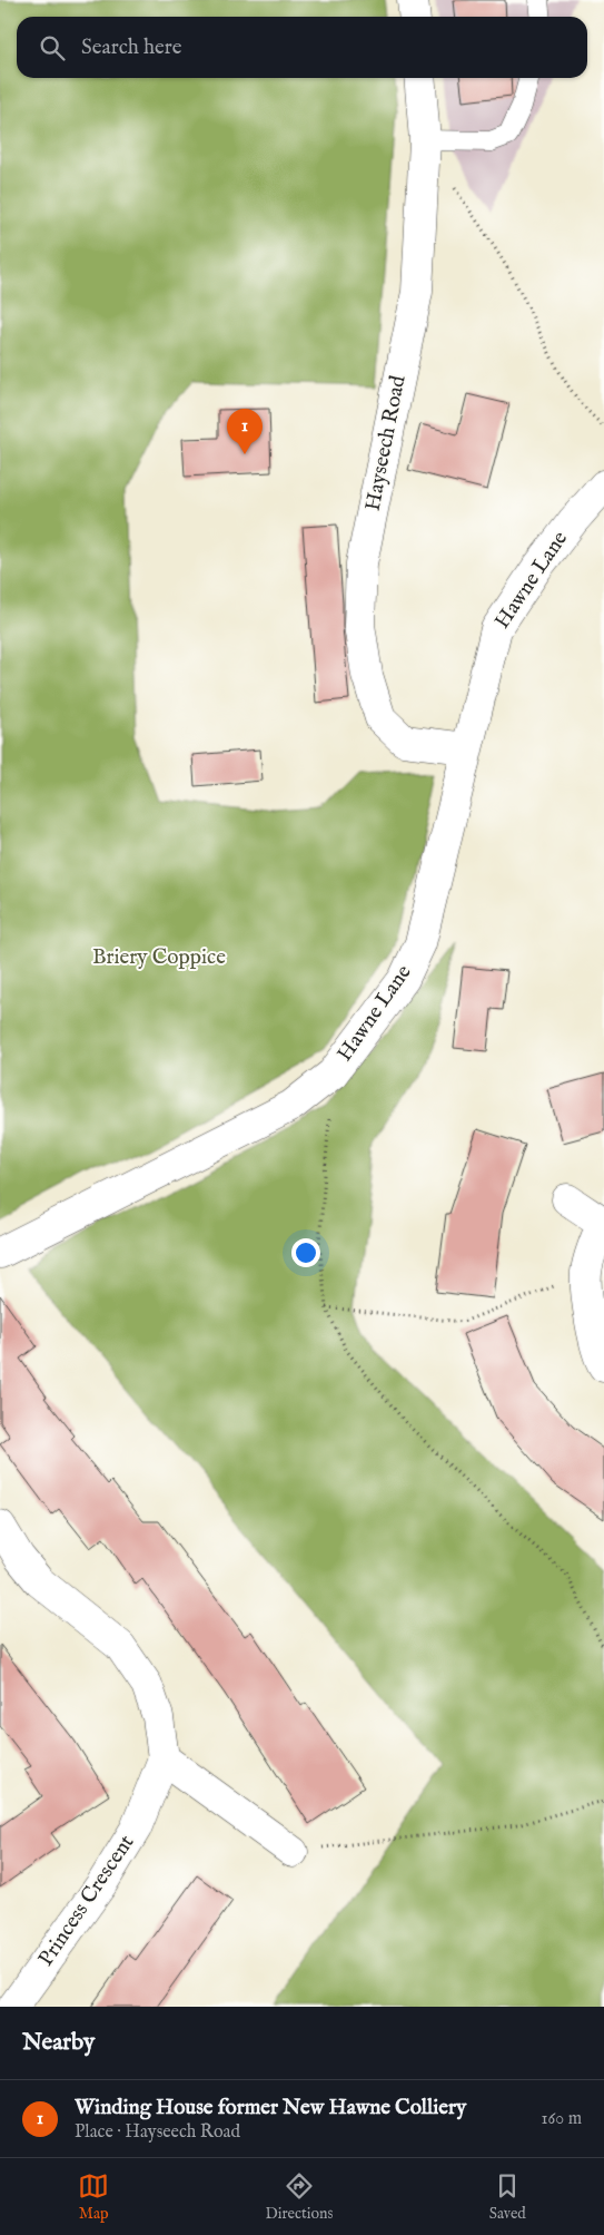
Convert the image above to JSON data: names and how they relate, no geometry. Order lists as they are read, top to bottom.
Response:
{
  "streets": {
    "street": ["Hayseech Road", "Hawne Lane", "Princess Crescent"]
  },
  "crossings": [
    ["Hayseech Road", "Hawne Lane"]
  ],
  "parks": ["Briery Coppice"],
  "page": {
    "search": "Search here",
    "pins": "1",
    "heading": "Nearby",
    "list": [
      {
        "mark": "1",
        "name": "Winding House former New Hawne Colliery",
        "note": "Place · Hayseech Road",
        "value": "160 m"
      }
    ],
    "nav": ["Map", "Directions", "Saved"]
  }
}
